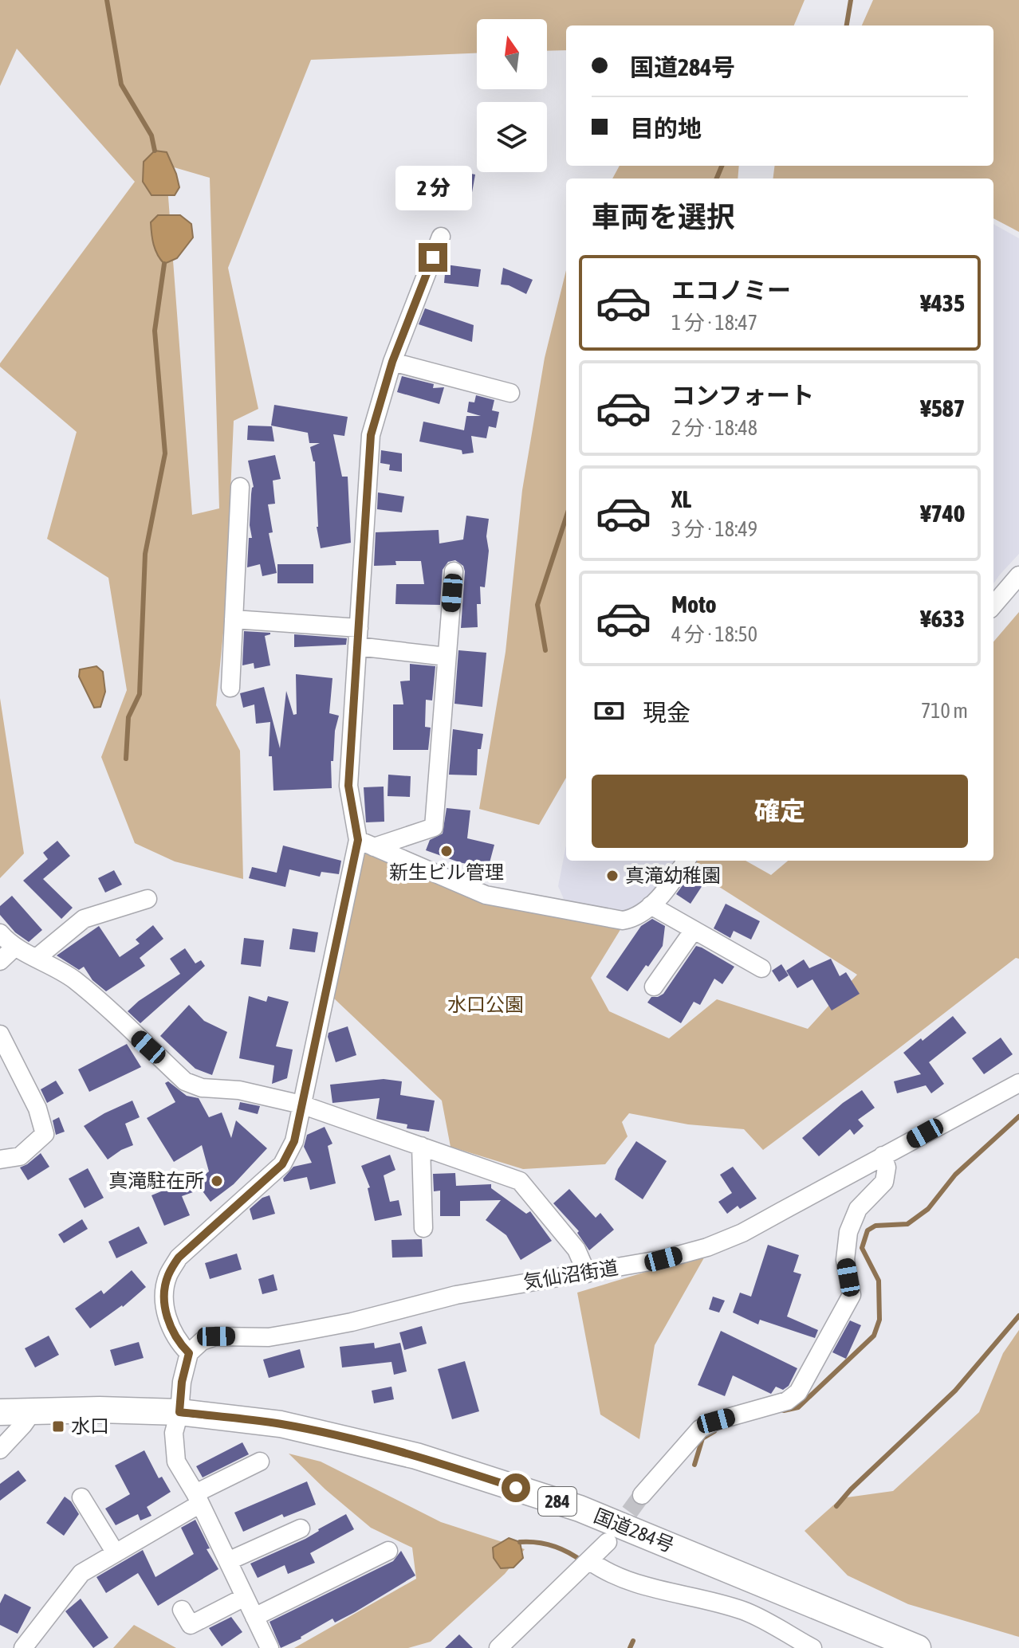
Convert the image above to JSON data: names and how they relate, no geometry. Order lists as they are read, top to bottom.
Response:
{
  "streets": {
    "highway": ["284", "国道284号"],
    "street": ["気仙沼街道"]
  },
  "parks": ["水口公園"],
  "places": {
    "other": ["新生ビル管理", "真滝幼稚園", "真滝駐在所"],
    "transit": ["水口"]
  },
  "north": "top",
  "page": {
    "banner": ["国道284号", "目的地"],
    "bubble": "2 分",
    "heading": "車両を選択",
    "list": [
      {
        "name": "エコノミー",
        "note": "1 分 · 18:47",
        "value": "¥435"
      },
      {
        "name": "コンフォート",
        "note": "2 分 · 18:48",
        "value": "¥587"
      },
      {
        "name": "XL",
        "note": "3 分 · 18:49",
        "value": "¥740"
      },
      {
        "name": "Moto",
        "note": "4 分 · 18:50",
        "value": "¥633"
      }
    ],
    "pay": ["現金", "710 m"],
    "buttons": "確定"
  }
}
